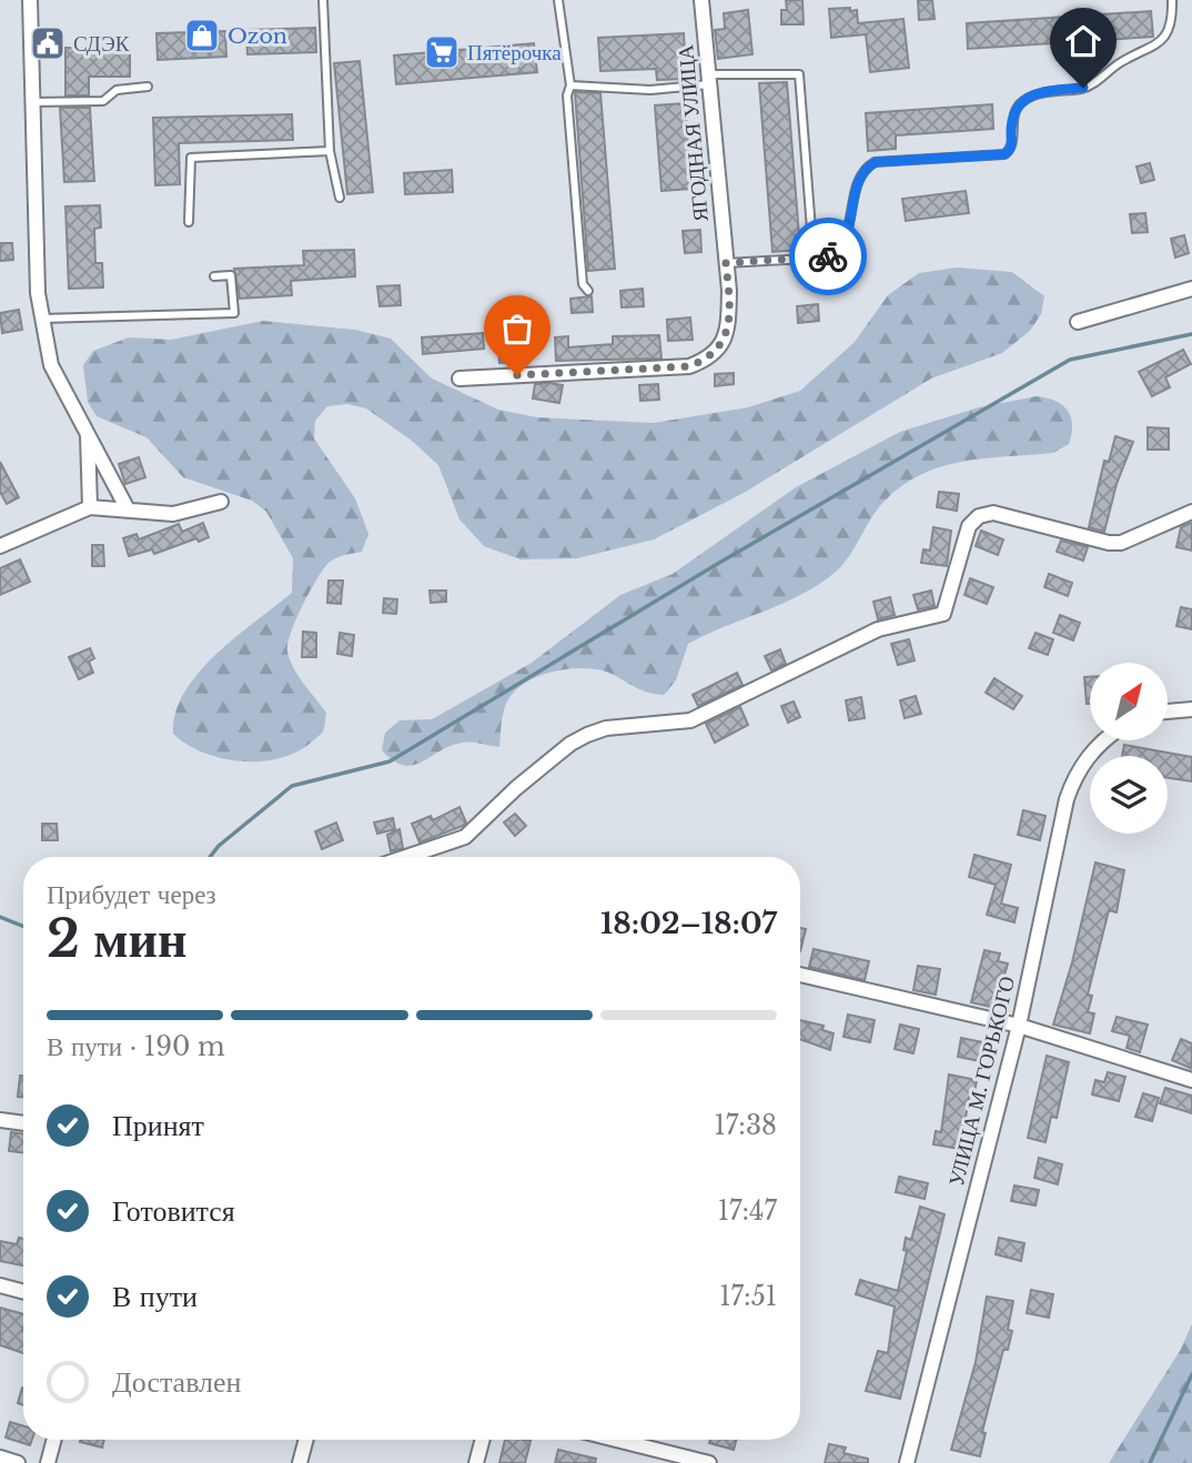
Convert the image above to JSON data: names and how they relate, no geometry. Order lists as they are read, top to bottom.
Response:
{
  "streets": {
    "street": ["ЯГОДНАЯ УЛИЦА", "УЛИЦА М. ГОРЬКОГО"]
  },
  "places": {
    "shop": ["Ozon"],
    "public building": ["СДЭК"],
    "supermarket": ["Пятёрочка"]
  },
  "north": "top right",
  "page": {
    "heading": ["2 мин", "Прибудет через", "18:02–18:07"],
    "bar": "В пути · 190 m",
    "list": [
      ["Принят", "17:38"],
      ["Готовится", "17:47"],
      ["В пути", "17:51"],
      "Доставлен"
    ]
  }
}
